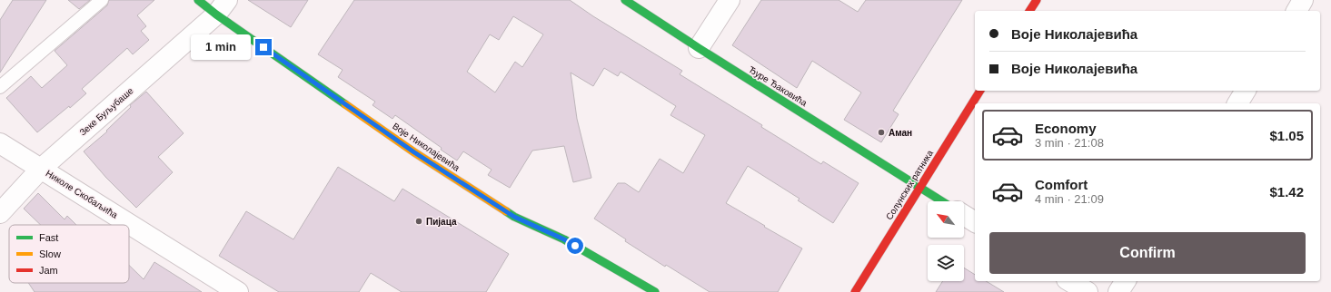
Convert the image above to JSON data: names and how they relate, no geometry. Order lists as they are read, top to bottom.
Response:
{
  "streets": {
    "street": [
      "Ђуре Ђаковића",
      "Зеке Буљубаше",
      "Воје Николајевића",
      "Солунских ратника",
      "Николе Скобаљића"
    ]
  },
  "crossings": [
    ["Ђуре Ђаковића", "Солунских ратника"],
    ["Зеке Буљубаше", "Воје Николајевића"],
    ["Зеке Буљубаше", "Николе Скобаљића"]
  ],
  "places": ["Аман", "Пијаца"],
  "legend": ["Fast", "Slow", "Jam"],
  "north": "top left",
  "page": {
    "banner": ["Воје Николајевића", "Воје Николајевића"],
    "bubble": "1 min",
    "list": [
      {
        "name": "Economy",
        "note": "3 min · 21:08",
        "value": "$1.05"
      },
      {
        "name": "Comfort",
        "note": "4 min · 21:09",
        "value": "$1.42"
      }
    ],
    "buttons": "Confirm"
  }
}
